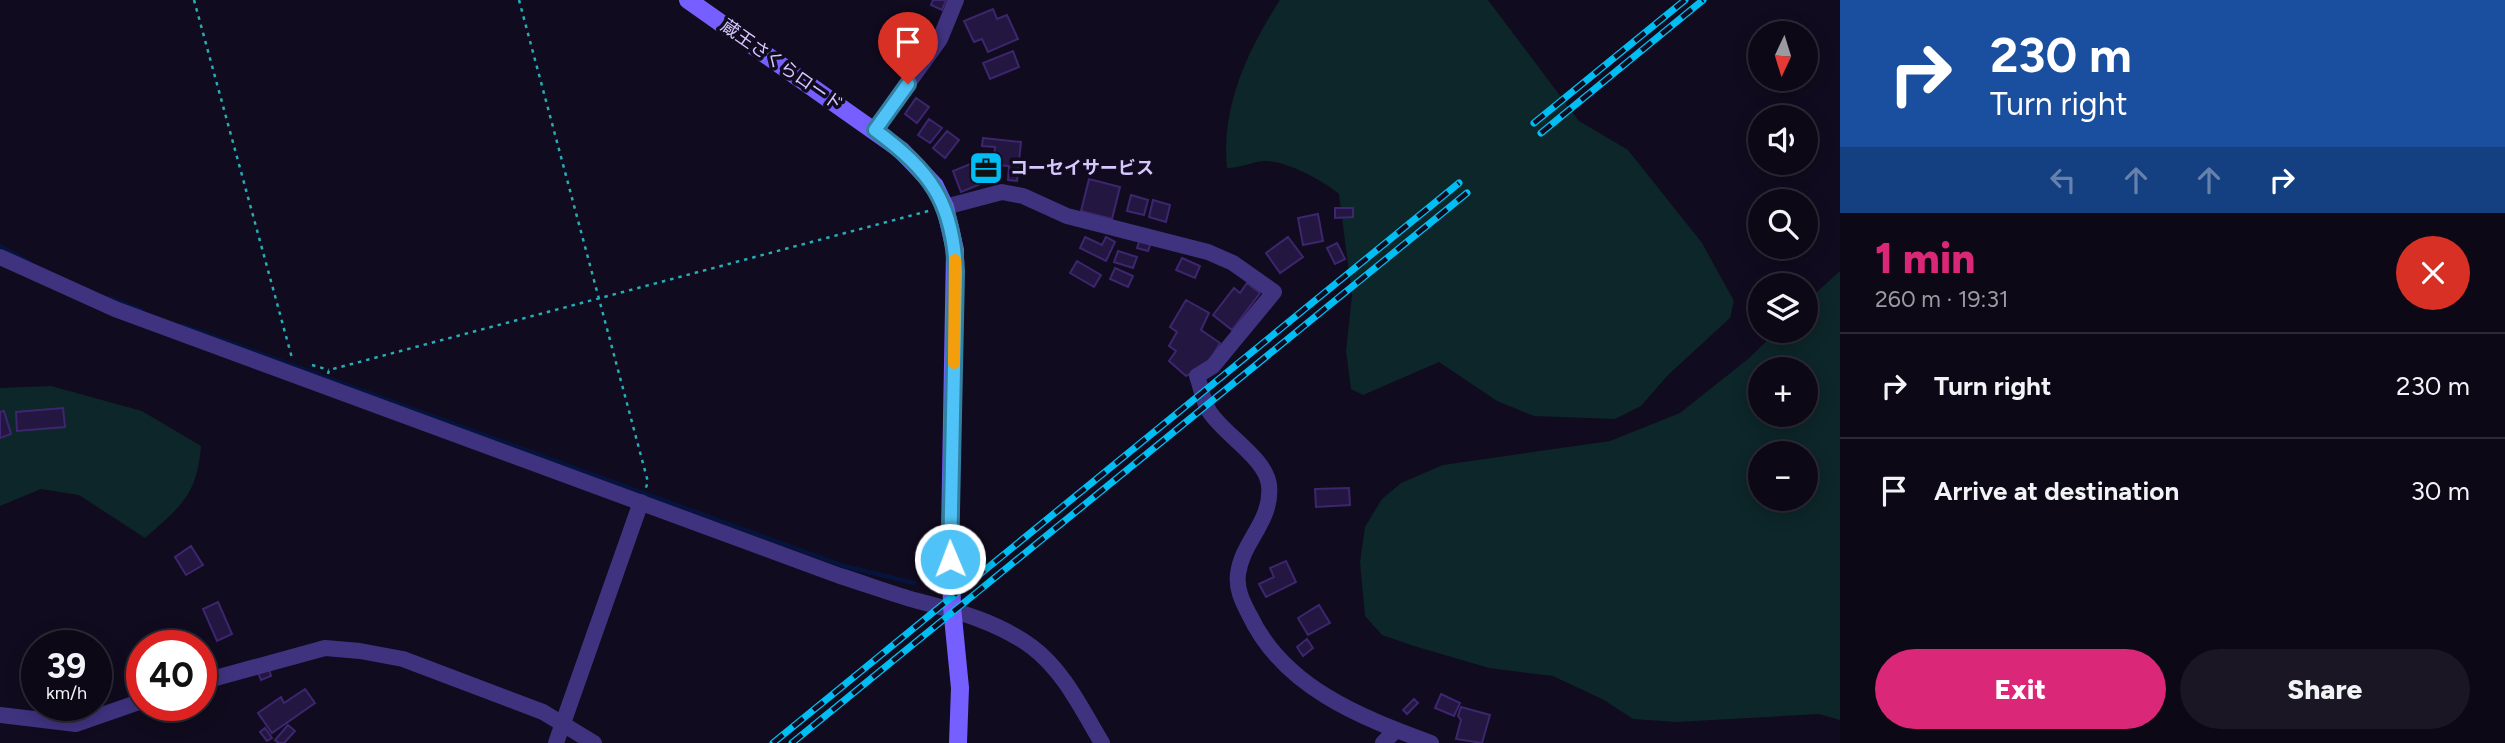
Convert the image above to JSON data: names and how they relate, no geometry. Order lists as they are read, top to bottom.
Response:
{
  "streets": {
    "street": ["蔵王さくらロード"]
  },
  "places": {
    "office": ["コーセイサービス"]
  },
  "north": "bottom",
  "page": {
    "turn": ["230 m", "Turn right"],
    "map_buttons": ["+", "−"],
    "heading": ["1 min", "260 m · 19:31"],
    "list": [
      {
        "name": "Turn right",
        "value": "230 m"
      },
      {
        "name": "Arrive at destination",
        "value": "30 m"
      }
    ],
    "speed": "39 km/h",
    "limit": "40",
    "buttons": ["Exit", "Share"]
  }
}
